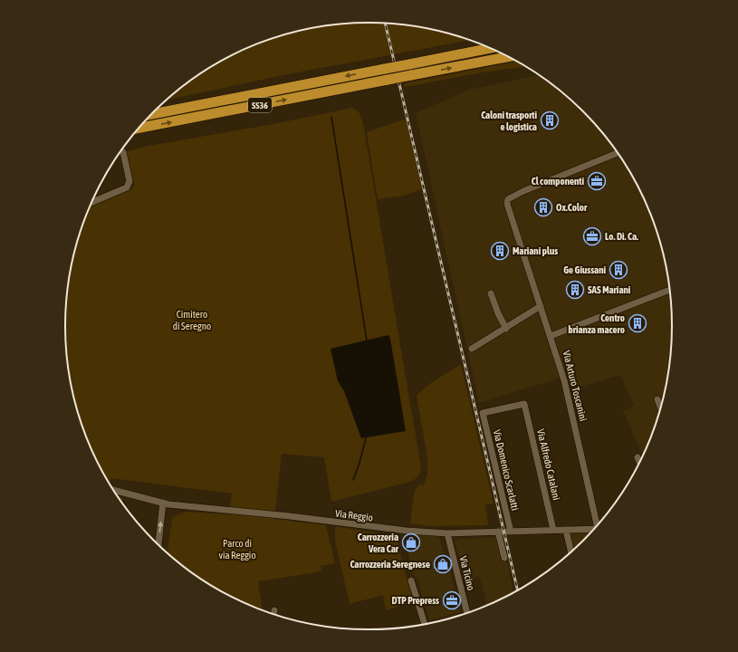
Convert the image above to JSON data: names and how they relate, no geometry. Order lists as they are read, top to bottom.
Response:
{
  "streets": {
    "highway": ["SS36"],
    "street": [
      "Via Arturo Toscanini",
      "Via Alfredo Catalani",
      "Via Domenico Scarlatti",
      "Via Reggio",
      "Via Ticino"
    ]
  },
  "crossings": [
    ["Via Alfredo Catalani", "Via Domenico Scarlatti"],
    ["Via Alfredo Catalani", "Via Reggio"],
    ["Via Domenico Scarlatti", "Via Reggio"],
    ["Via Reggio", "Via Ticino"]
  ],
  "parks": ["Cimitero di Seregno", "Parco di via Reggio"],
  "places": {
    "building": [
      "Caloni trasporti e logistica",
      "Ox.Color",
      "Mariani plus",
      "Ge Giussani",
      "SAS Mariani",
      "Centro brianza macero"
    ],
    "office": ["Cl componenti", "Lo. Di. Ca.", "DTP Prepress"],
    "shop": ["Carrozzeria Vera Car", "Carrozzeria Seregnese"]
  }
}
